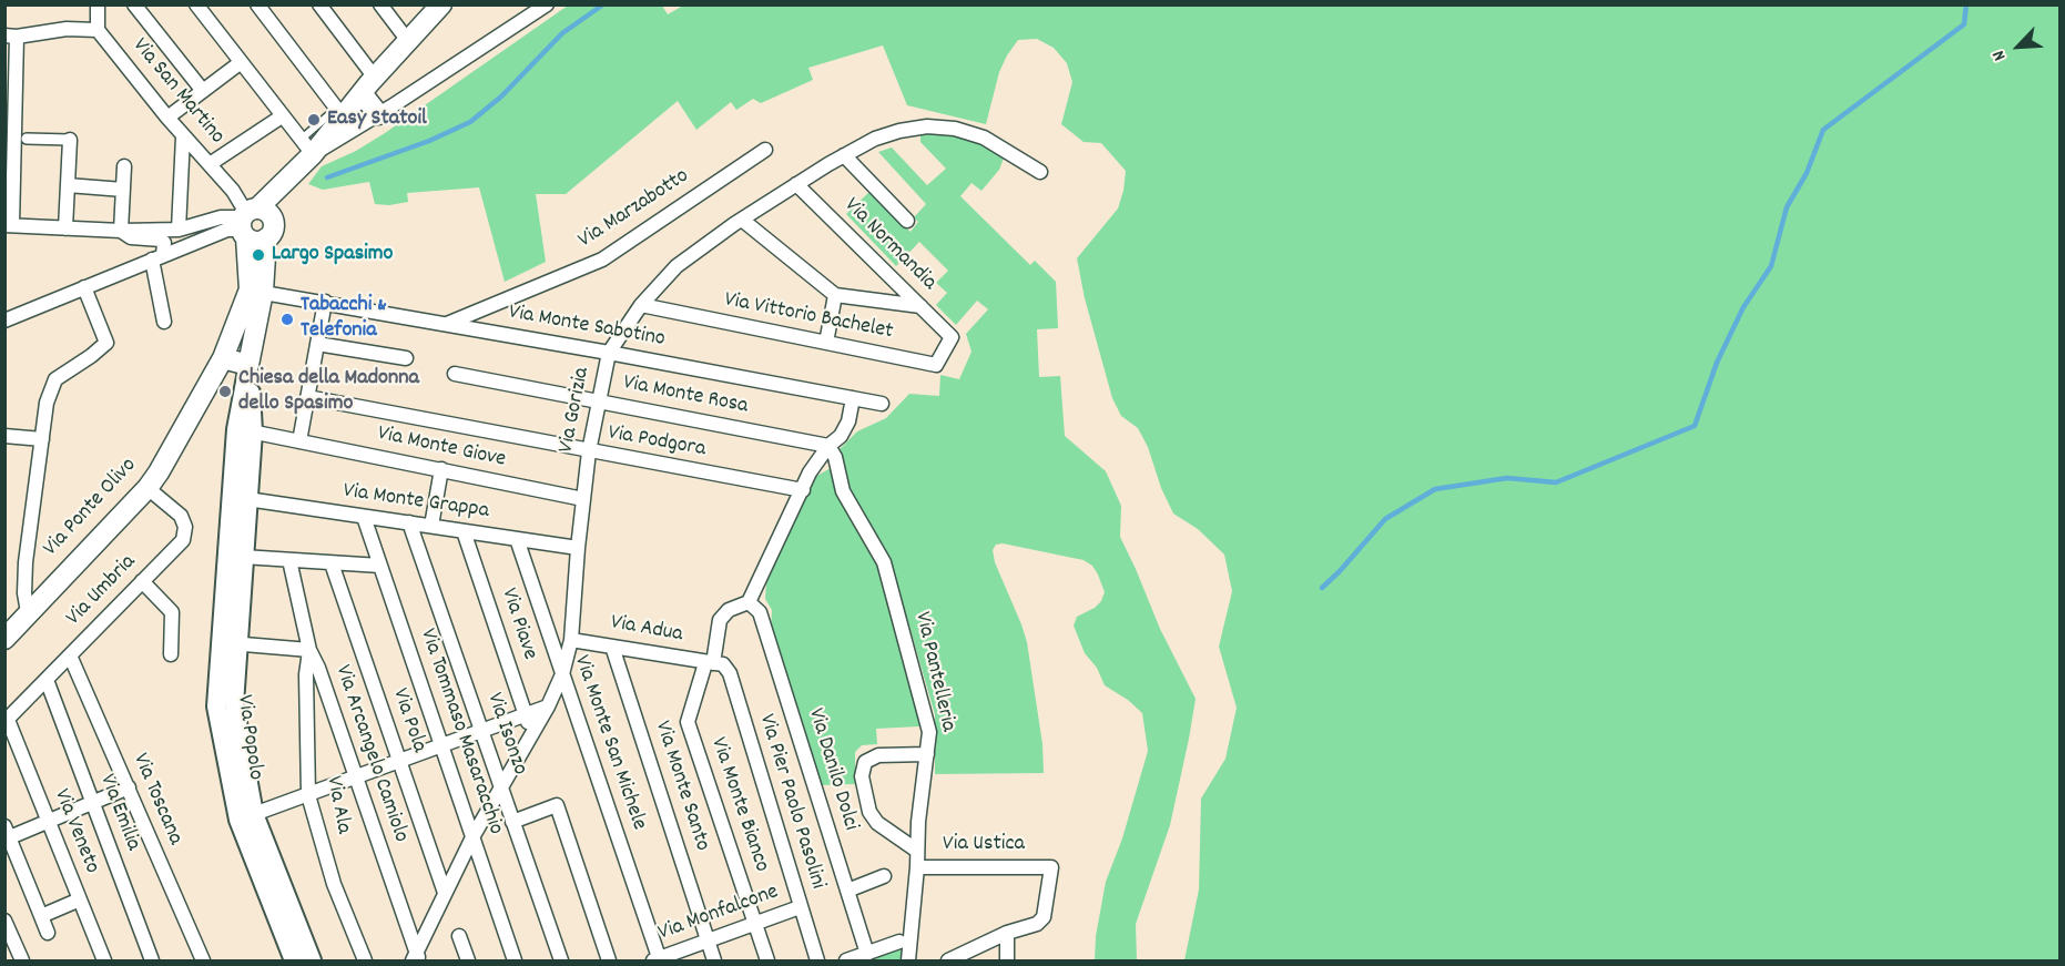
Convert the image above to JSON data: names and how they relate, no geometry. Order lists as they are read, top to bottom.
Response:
{
  "streets": {
    "main road": ["Via Ponte Olivo"],
    "street": [
      "Via San Martino",
      "Via Marzabotto",
      "Via Normandia",
      "Via Vittorio Bachelet",
      "Via Monte Sabotino",
      "Via Monte Rosa",
      "Via Gorizia",
      "Via Podgora",
      "Via Monte Giove",
      "Via Monte Grappa",
      "Via Umbria",
      "Via Piave",
      "Via Adua",
      "Via Pantelleria",
      "Via Pola",
      "Via Tommaso Masaracchio",
      "Via Isonzo",
      "Via Popolo",
      "Via Monte San Michele",
      "Via Arcangelo Camiolo",
      "Via Danilo Dolci",
      "Via Monte Santo",
      "Via Toscana",
      "Via Pier Paolo Pasolini",
      "Via Ala",
      "Via Monte Bianco",
      "Via Emilia",
      "Via Veneto",
      "Via Ustica",
      "Via Monfalcone"
    ]
  },
  "crossings": [
    ["Via Marzabotto", "Via Monte Sabotino"],
    ["Via Normandia", "Via Vittorio Bachelet"],
    ["Via Normandia", "Via Gorizia"],
    ["Via Vittorio Bachelet", "Via Gorizia"],
    ["Via Monte Sabotino", "Via Gorizia"],
    ["Via Monte Sabotino", "Via Ponte Olivo"],
    ["Via Monte Rosa", "Via Gorizia"],
    ["Via Monte Rosa", "Via Pantelleria"],
    ["Via Gorizia", "Via Podgora"],
    ["Via Gorizia", "Via Monte Giove"],
    ["Via Gorizia", "Via Monte Grappa"],
    ["Via Gorizia", "Via Piave"],
    ["Via Gorizia", "Via Adua"],
    ["Via Gorizia", "Via Pola"],
    ["Via Gorizia", "Via Tommaso Masaracchio"],
    ["Via Gorizia", "Via Isonzo"],
    ["Via Gorizia", "Via Monte San Michele"],
    ["Via Gorizia", "Via Arcangelo Camiolo"],
    ["Via Monte Giove", "Via Popolo"],
    ["Via Monte Grappa", "Via Piave"],
    ["Via Monte Grappa", "Via Tommaso Masaracchio"],
    ["Via Monte Grappa", "Via Isonzo"],
    ["Via Monte Grappa", "Via Popolo"],
    ["Via Monte Grappa", "Via Monte San Michele"],
    ["Via Ponte Olivo", "Via Umbria"],
    ["Via Umbria", "Via Toscana"],
    ["Via Umbria", "Via Emilia"],
    ["Via Umbria", "Via Veneto"],
    ["Via Adua", "Via Monte Santo"],
    ["Via Adua", "Via Pier Paolo Pasolini"],
    ["Via Adua", "Via Monte Bianco"],
    ["Via Pantelleria", "Via Ustica"],
    ["Via Monte San Michele", "Via Monfalcone"],
    ["Via Arcangelo Camiolo", "Via Ala"],
    ["Via Danilo Dolci", "Via Monte Bianco"],
    ["Via Monte Santo", "Via Monfalcone"],
    ["Via Pier Paolo Pasolini", "Via Monte Bianco"],
    ["Via Pier Paolo Pasolini", "Via Monfalcone"],
    ["Via Monte Bianco", "Via Monfalcone"]
  ],
  "places": [
    "Easy Statoil",
    "Largo Spasimo",
    "Tabacchi & Telefonia",
    "Chiesa della Madonna dello Spasimo"
  ],
  "north": "bottom left"
}
